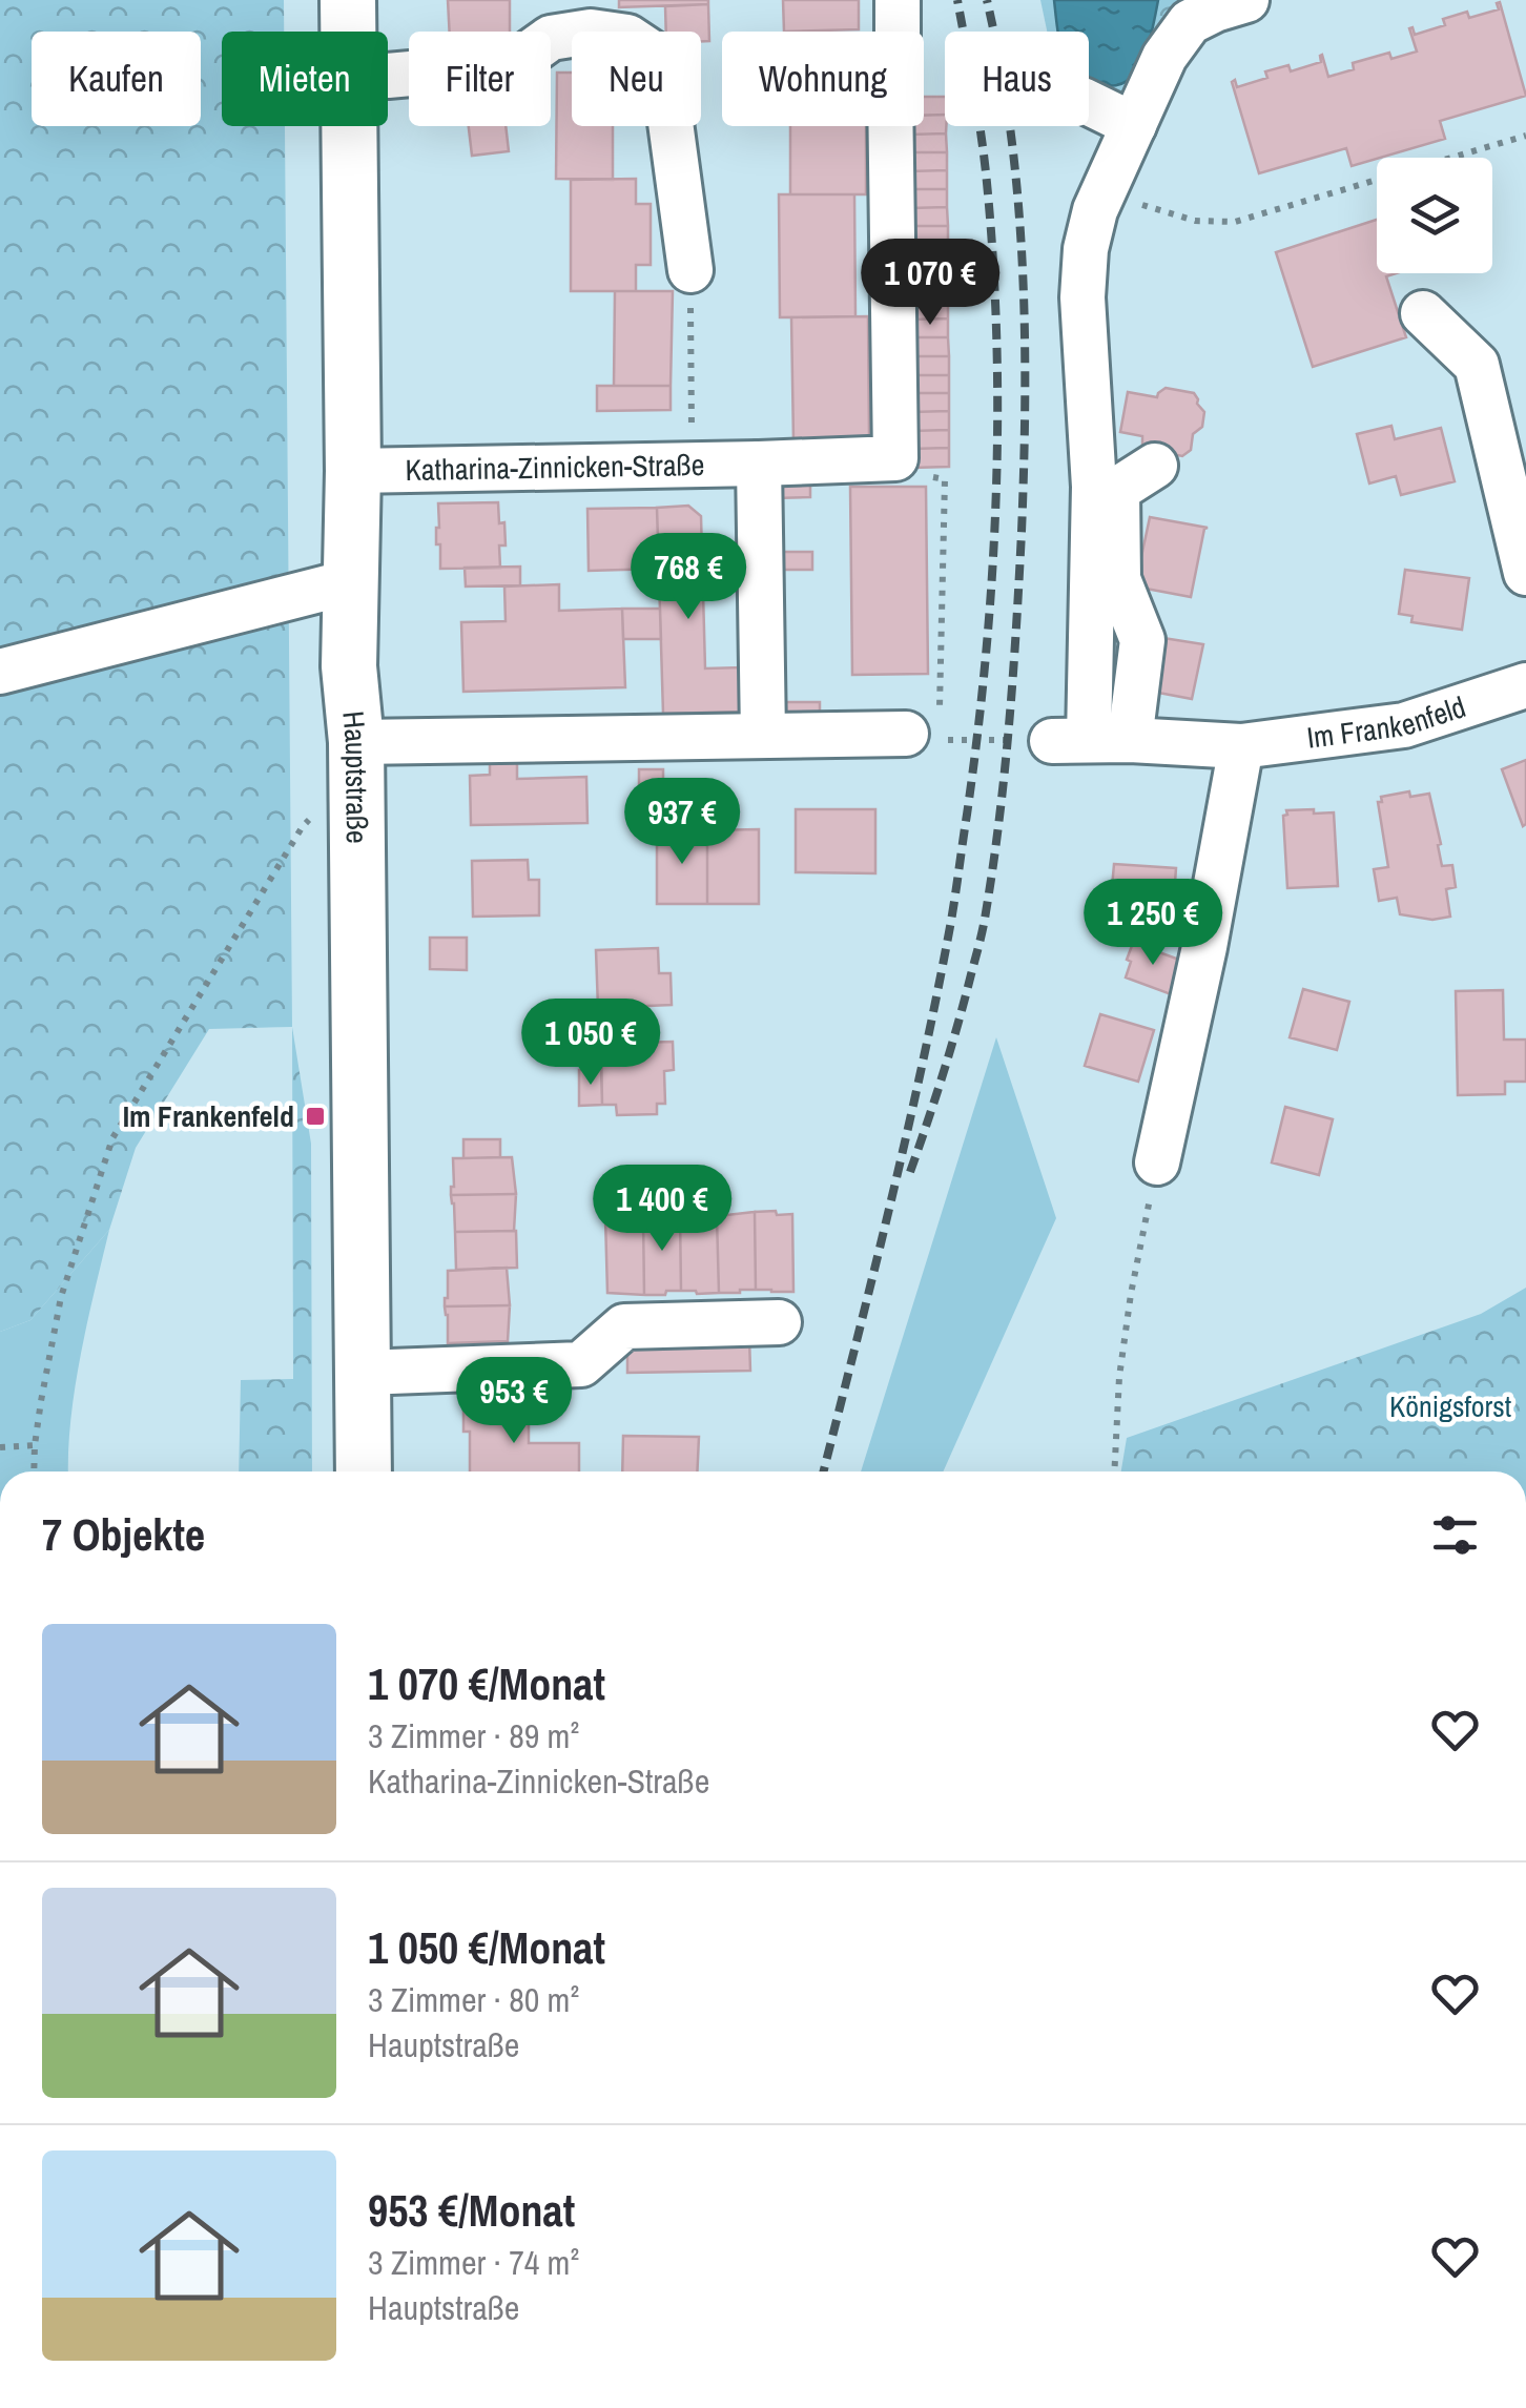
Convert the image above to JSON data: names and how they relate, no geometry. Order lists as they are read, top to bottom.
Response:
{
  "streets": {
    "main road": ["Hauptstraße"],
    "street": ["Katharina-Zinnicken-Straße", "Im Frankenfeld"]
  },
  "crossings": [
    ["Katharina-Zinnicken-Straße", "Hauptstraße"]
  ],
  "parks": ["Königsforst"],
  "places": {
    "transit": ["Im Frankenfeld"]
  },
  "page": {
    "chip": [
      "Kaufen",
      "Mieten",
      "Filter",
      "Neu",
      "Wohnung",
      "Haus"
    ],
    "price": [
      "1 070 €",
      "768 €",
      "937 €",
      "1 250 €",
      "1 050 €",
      "1 400 €",
      "953 €"
    ],
    "heading": "7 Objekte",
    "list": [
      {
        "name": "1 070 €/Monat",
        "note": "3 Zimmer · 89 m² · Katharina-Zinnicken-Straße"
      },
      {
        "name": "1 050 €/Monat",
        "note": "3 Zimmer · 80 m² · Hauptstraße"
      },
      {
        "name": "953 €/Monat",
        "note": "3 Zimmer · 74 m² · Hauptstraße"
      }
    ]
  }
}
